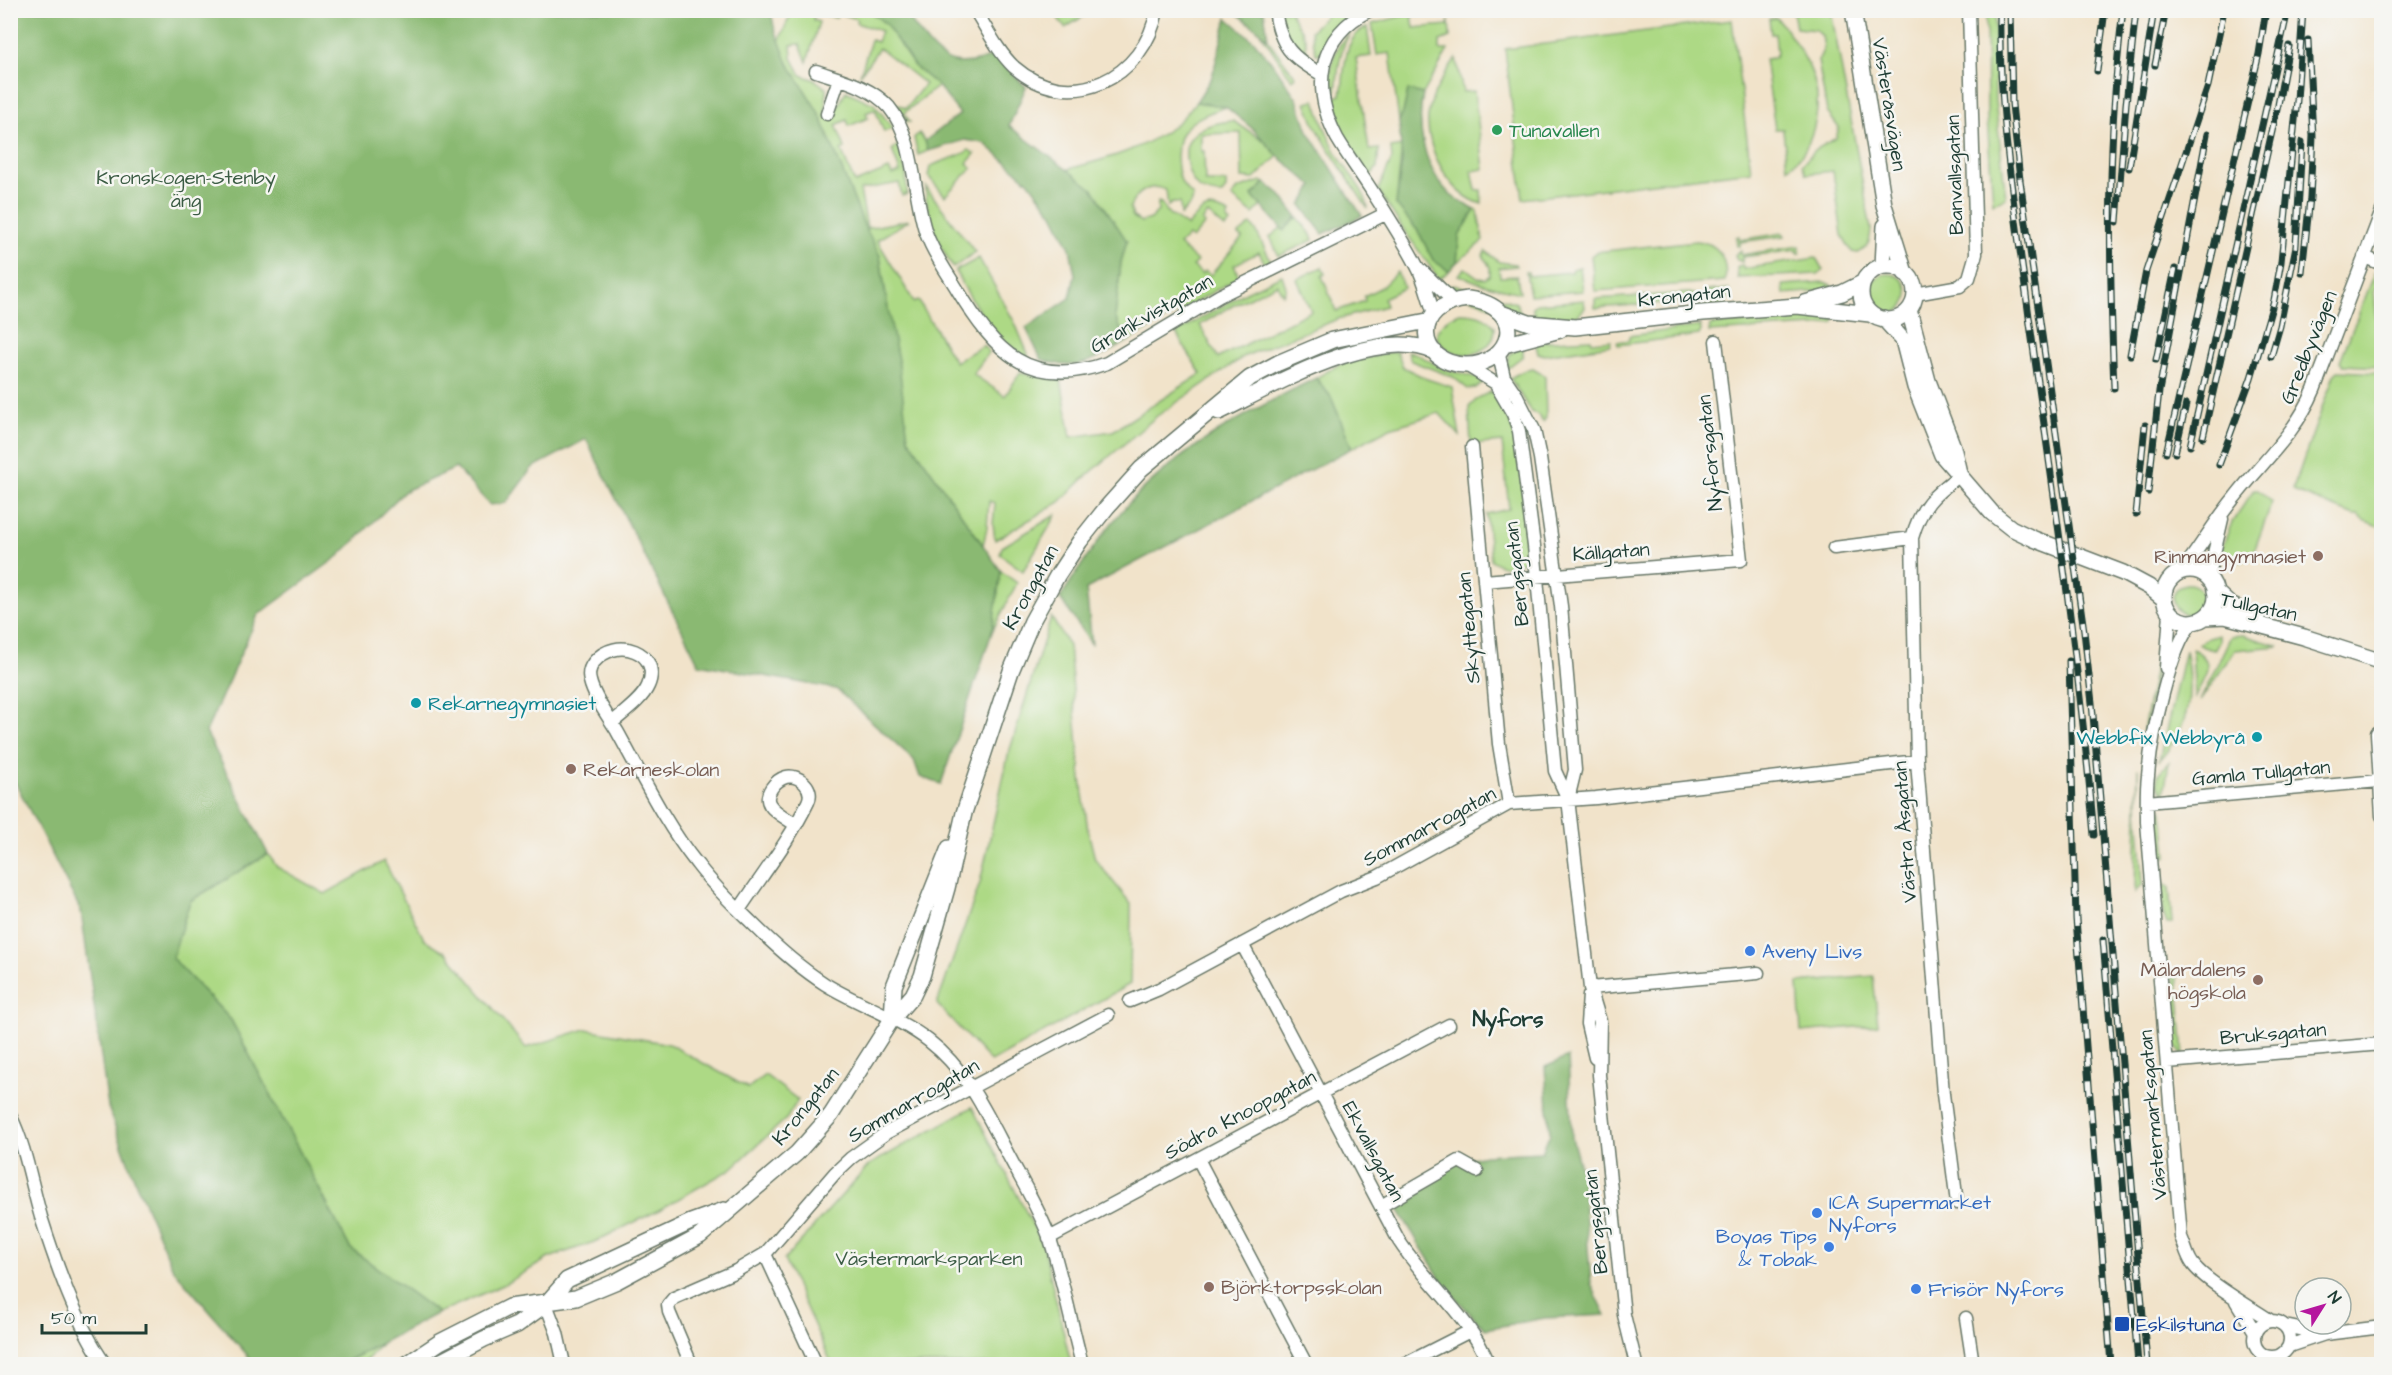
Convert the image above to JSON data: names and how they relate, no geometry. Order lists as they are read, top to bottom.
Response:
{
  "streets": {
    "street": [
      "Västeråsvägen",
      "Banvallsgatan",
      "Krongatan",
      "Grankvistgatan",
      "Gredbyvägen",
      "Nyforsgatan",
      "Källgatan",
      "Bergsgatan",
      "Tullgatan",
      "Skyttegatan",
      "Gamla Tullgatan",
      "Sommarrogatan",
      "Västra Åsgatan",
      "Bruksgatan",
      "Södra Knoopgatan",
      "Västermarksgatan",
      "Ekvallsgatan"
    ]
  },
  "crossings": [
    ["Västeråsvägen", "Banvallsgatan"],
    ["Västeråsvägen", "Krongatan"],
    ["Banvallsgatan", "Krongatan"],
    ["Krongatan", "Bergsgatan"],
    ["Gredbyvägen", "Tullgatan"],
    ["Gredbyvägen", "Västermarksgatan"],
    ["Nyforsgatan", "Källgatan"],
    ["Källgatan", "Bergsgatan"],
    ["Källgatan", "Skyttegatan"],
    ["Bergsgatan", "Sommarrogatan"],
    ["Tullgatan", "Västermarksgatan"],
    ["Skyttegatan", "Sommarrogatan"],
    ["Gamla Tullgatan", "Västermarksgatan"],
    ["Sommarrogatan", "Västra Åsgatan"],
    ["Sommarrogatan", "Ekvallsgatan"],
    ["Bruksgatan", "Västermarksgatan"],
    ["Södra Knoopgatan", "Ekvallsgatan"]
  ],
  "districts": ["Nyfors"],
  "parks": ["Kronskogen-Stenby äng", "Västermarksparken"],
  "places": {
    "other": [
      "Tunavallen",
      "Rinmangymnasiet",
      "Rekarnegymnasiet",
      "Webbfix Webbyrå",
      "Rekarneskolan",
      "Aveny Livs",
      "Mälardalens högskola",
      "ICA Supermarket Nyfors",
      "Boyas Tips & Tobak",
      "Björktorpsskolan",
      "Frisör Nyfors"
    ],
    "transit": ["Eskilstuna C"]
  },
  "scale_bar": "50 m",
  "north": "top right"
}
